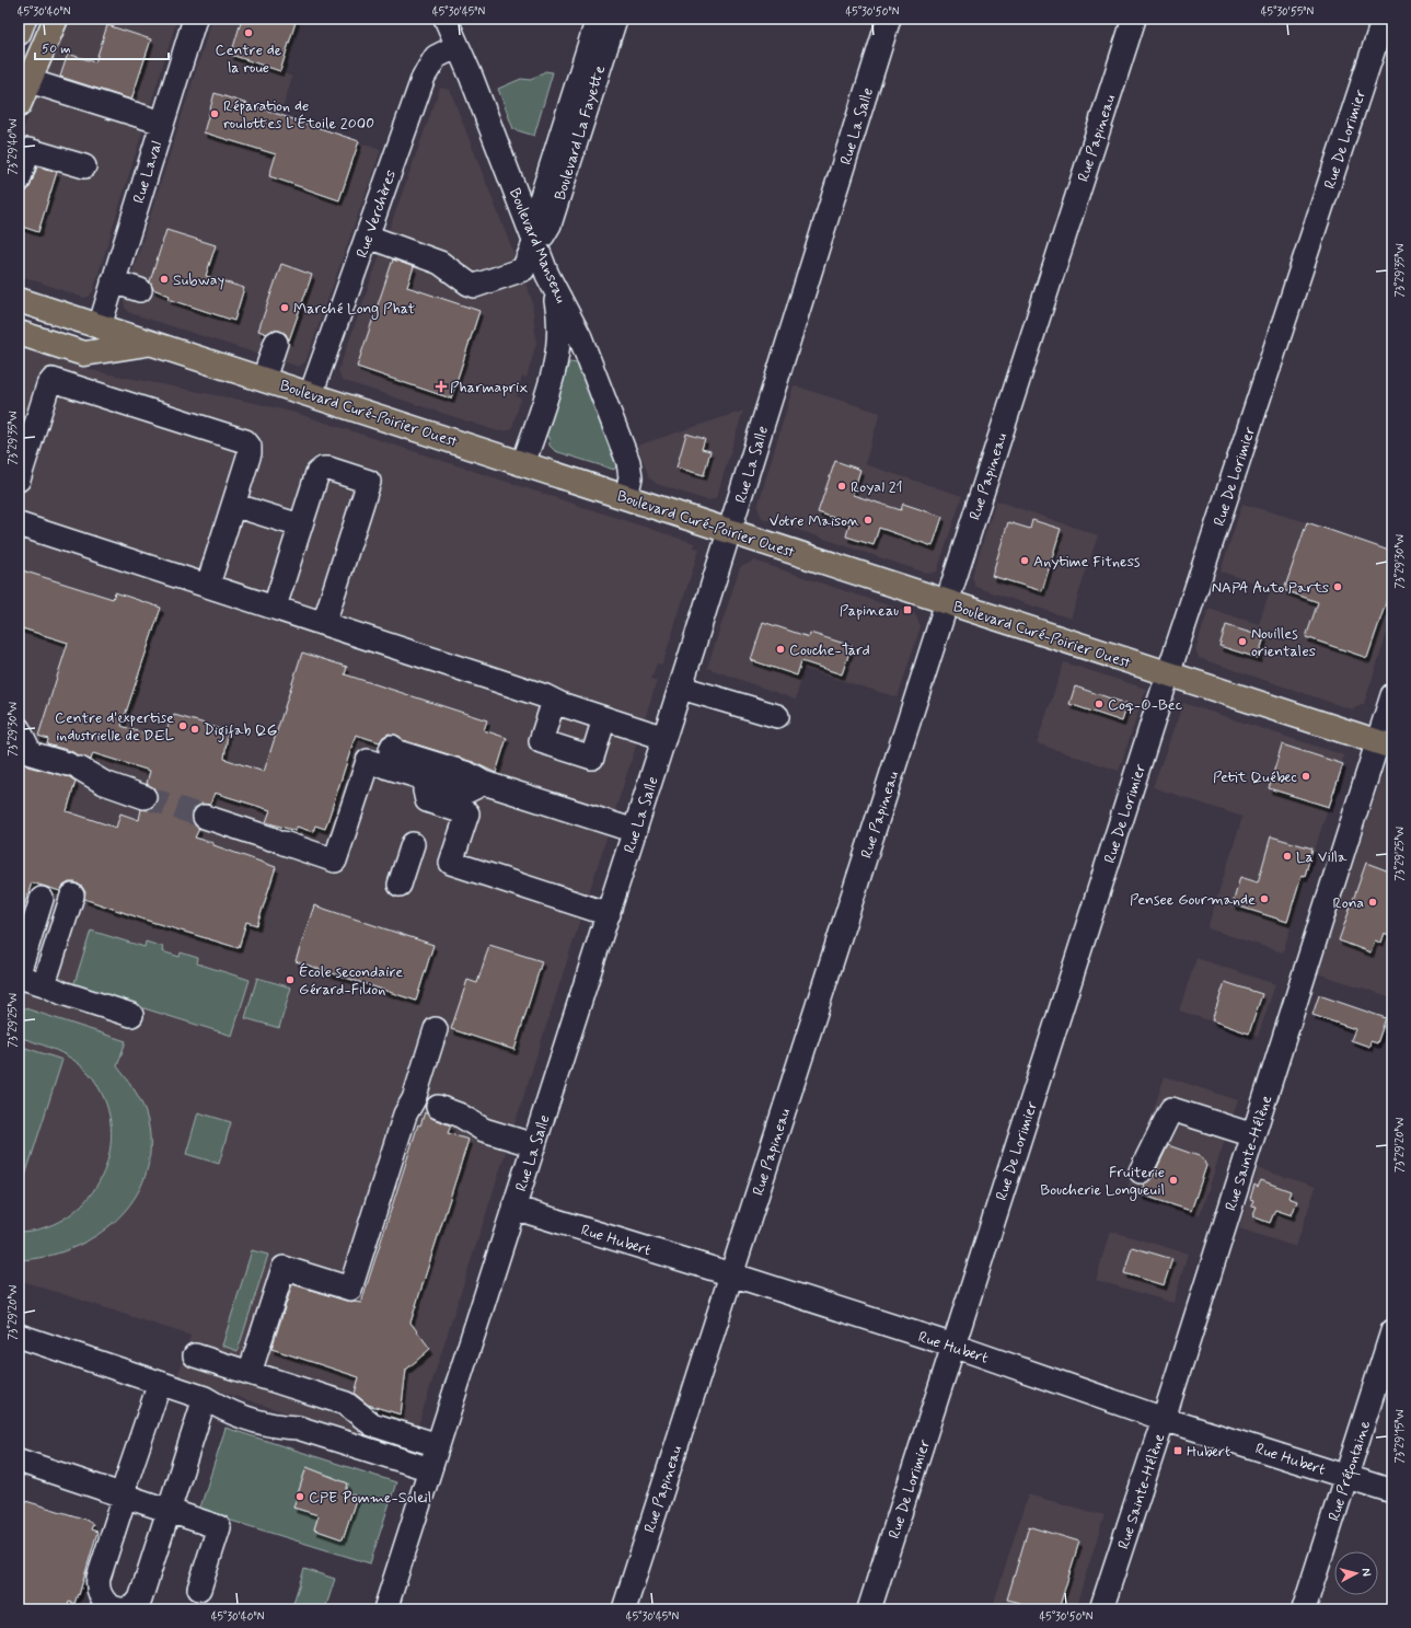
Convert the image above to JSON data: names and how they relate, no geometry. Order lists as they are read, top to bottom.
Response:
{
  "streets": {
    "main road": ["Boulevard Curé-Poirier Ouest"],
    "street": [
      "Rue La Salle",
      "Boulevard La Fayette",
      "Rue Papineau",
      "Rue De Lorimier",
      "Rue Laval",
      "Rue Verchères",
      "Boulevard Manseau",
      "Rue Sainte-Hélène",
      "Rue Hubert",
      "Rue Préfontaine"
    ]
  },
  "crossings": [
    ["Rue La Salle", "Boulevard Curé-Poirier Ouest"],
    ["Rue La Salle", "Rue Hubert"],
    ["Boulevard La Fayette", "Rue Verchères"],
    ["Boulevard La Fayette", "Boulevard Manseau"],
    ["Rue Papineau", "Boulevard Curé-Poirier Ouest"],
    ["Rue Papineau", "Rue Hubert"],
    ["Rue De Lorimier", "Boulevard Curé-Poirier Ouest"],
    ["Rue De Lorimier", "Rue Hubert"],
    ["Rue Laval", "Boulevard Curé-Poirier Ouest"],
    ["Rue Verchères", "Boulevard Manseau"],
    ["Rue Verchères", "Boulevard Curé-Poirier Ouest"],
    ["Boulevard Manseau", "Boulevard Curé-Poirier Ouest"],
    ["Boulevard Curé-Poirier Ouest", "Rue Sainte-Hélène"],
    ["Rue Sainte-Hélène", "Rue Hubert"],
    ["Rue Hubert", "Rue Préfontaine"]
  ],
  "places": {
    "other": [
      "Centre de la roue",
      "Réparation de roulottes L'Étoile 2000",
      "Subway",
      "Marché Long Phat",
      "Royal 21",
      "Votre Maison",
      "Anytime Fitness",
      "NAPA Auto Parts",
      "Nouilles orientales",
      "Couche-Tard",
      "Coq-O-Bec",
      "Centre d'expertise industrielle de DEL",
      "Digifab QG",
      "Petit Québec",
      "La Villa",
      "Pensee Gourmande",
      "Rona",
      "École secondaire Gérard-Filion",
      "Fruiterie Boucherie Longueuil",
      "CPE Pomme-Soleil"
    ],
    "health": ["Pharmaprix"],
    "transit": ["Papineau", "Hubert"]
  },
  "scale_bar": "50 m",
  "north": "right",
  "coordinates": [
    "45°30'40\"N",
    "45°30'45\"N",
    "45°30'50\"N",
    "45°30'55\"N",
    "73°29'40\"W",
    "73°29'35\"W",
    "73°29'30\"W",
    "73°29'25\"W",
    "73°29'20\"W",
    "73°29'15\"W"
  ]
}
